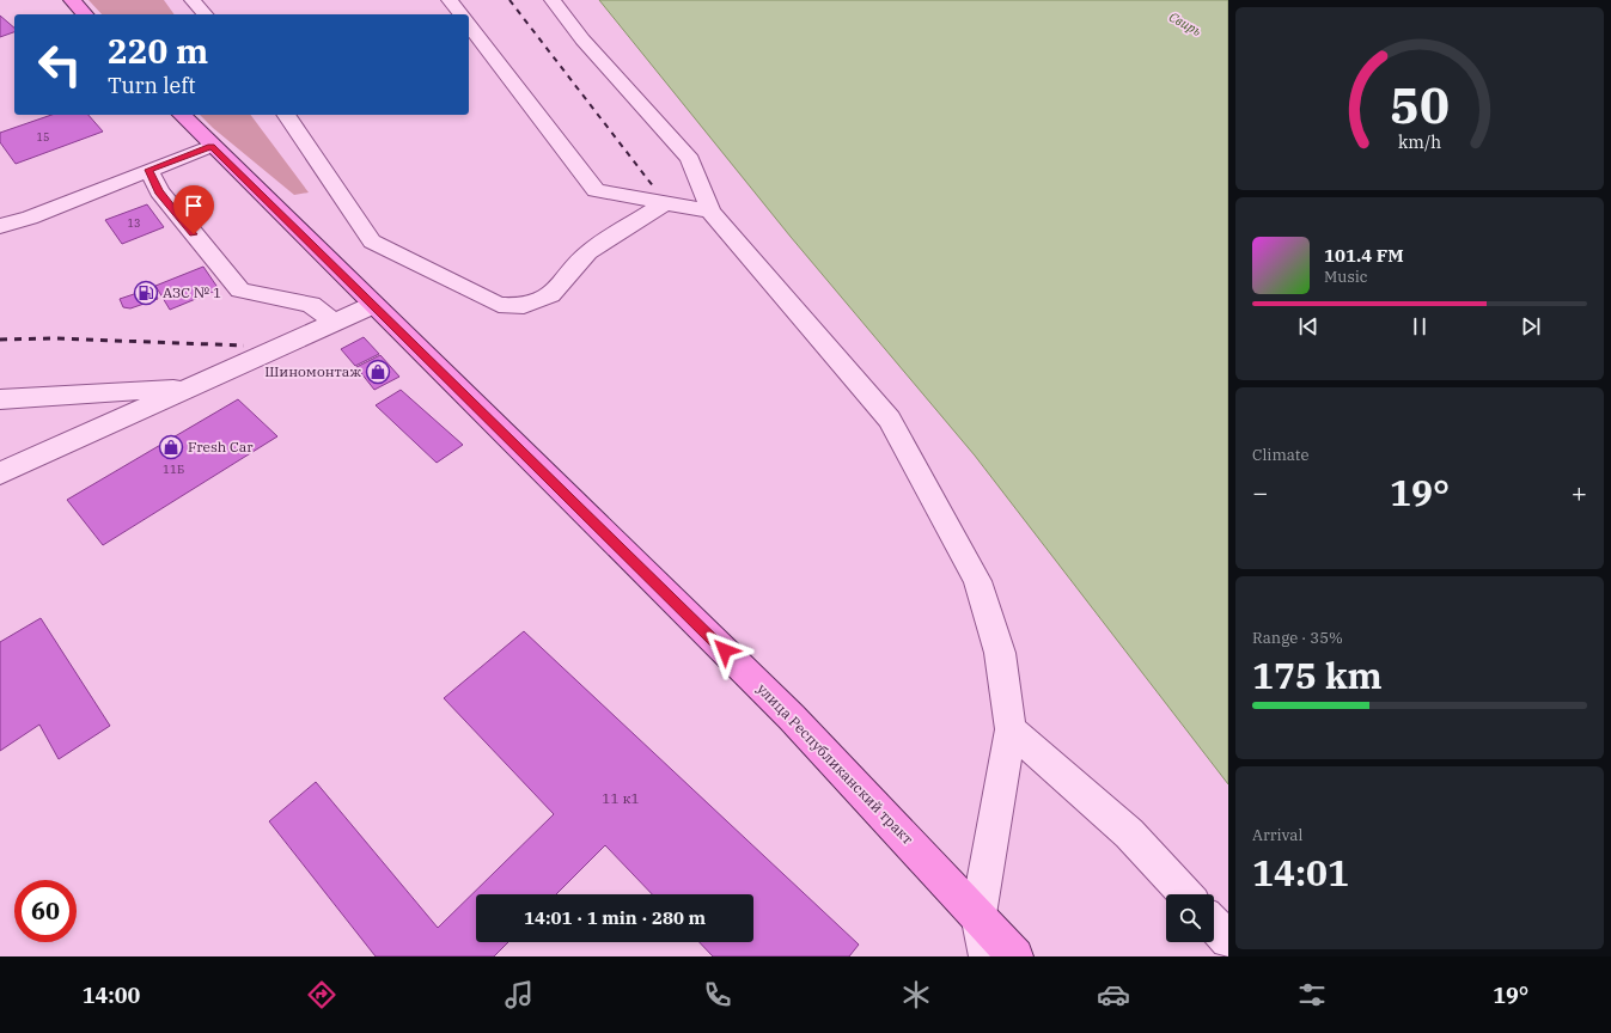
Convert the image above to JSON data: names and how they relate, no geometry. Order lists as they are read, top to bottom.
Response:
{
  "streets": {
    "main road": ["улица Республиканский тракт"]
  },
  "water": ["Свирь"],
  "places": {
    "fuel station": ["АЗС № 1"],
    "shop": ["Шиномонтаж", "Fresh Car"]
  },
  "house_numbers": [
    "15",
    "13",
    "11Б",
    "11 к1"
  ],
  "page": {
    "turn": ["220 m", "Turn left"],
    "song": ["101.4 FM", "Music"],
    "tile": [
      "Climate",
      ["Range · 35%", "175 km"],
      ["Arrival", "14:01"]
    ],
    "heat": ["−", "19°", "+"],
    "limit": "60",
    "trip": "14:01 · 1 min · 280 m",
    "tabs": ["14:00", "19°"],
    "gauge": ["50", "km/h"]
  }
}
